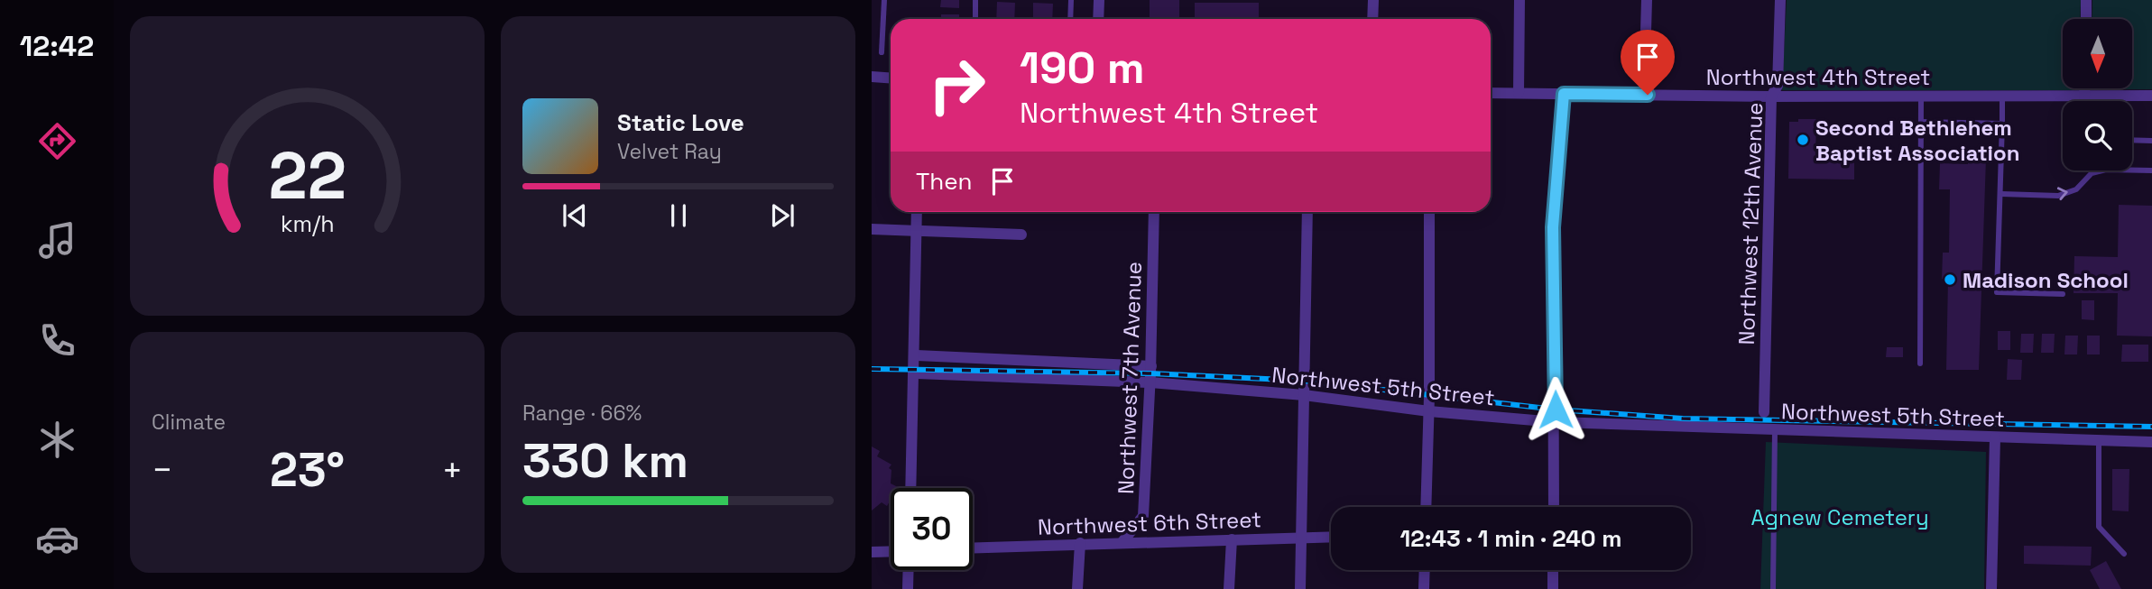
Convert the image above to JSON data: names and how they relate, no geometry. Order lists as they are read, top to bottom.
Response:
{
  "streets": {
    "street": [
      "Northwest 4th Street",
      "Northwest 12th Avenue",
      "Northwest 7th Avenue",
      "Northwest 5th Street",
      "Northwest 6th Street"
    ]
  },
  "crossings": [
    ["Northwest 4th Street", "Northwest 12th Avenue"],
    ["Northwest 7th Avenue", "Northwest 5th Street"],
    ["Northwest 7th Avenue", "Northwest 6th Street"]
  ],
  "parks": ["Agnew Cemetery"],
  "places": ["Second Bethlehem Baptist Association", "Madison School"],
  "north": "bottom",
  "page": {
    "tabs": "12:42",
    "turn": ["190 m", "Northwest 4th Street"],
    "song": ["Static Love", "Velvet Ray"],
    "then": "Then",
    "tile": [
      "Climate",
      ["Range · 66%", "330 km"]
    ],
    "heat": ["−", "23°", "+"],
    "limit": "30",
    "trip": "12:43 · 1 min · 240 m",
    "gauge": ["22", "km/h"]
  }
}
